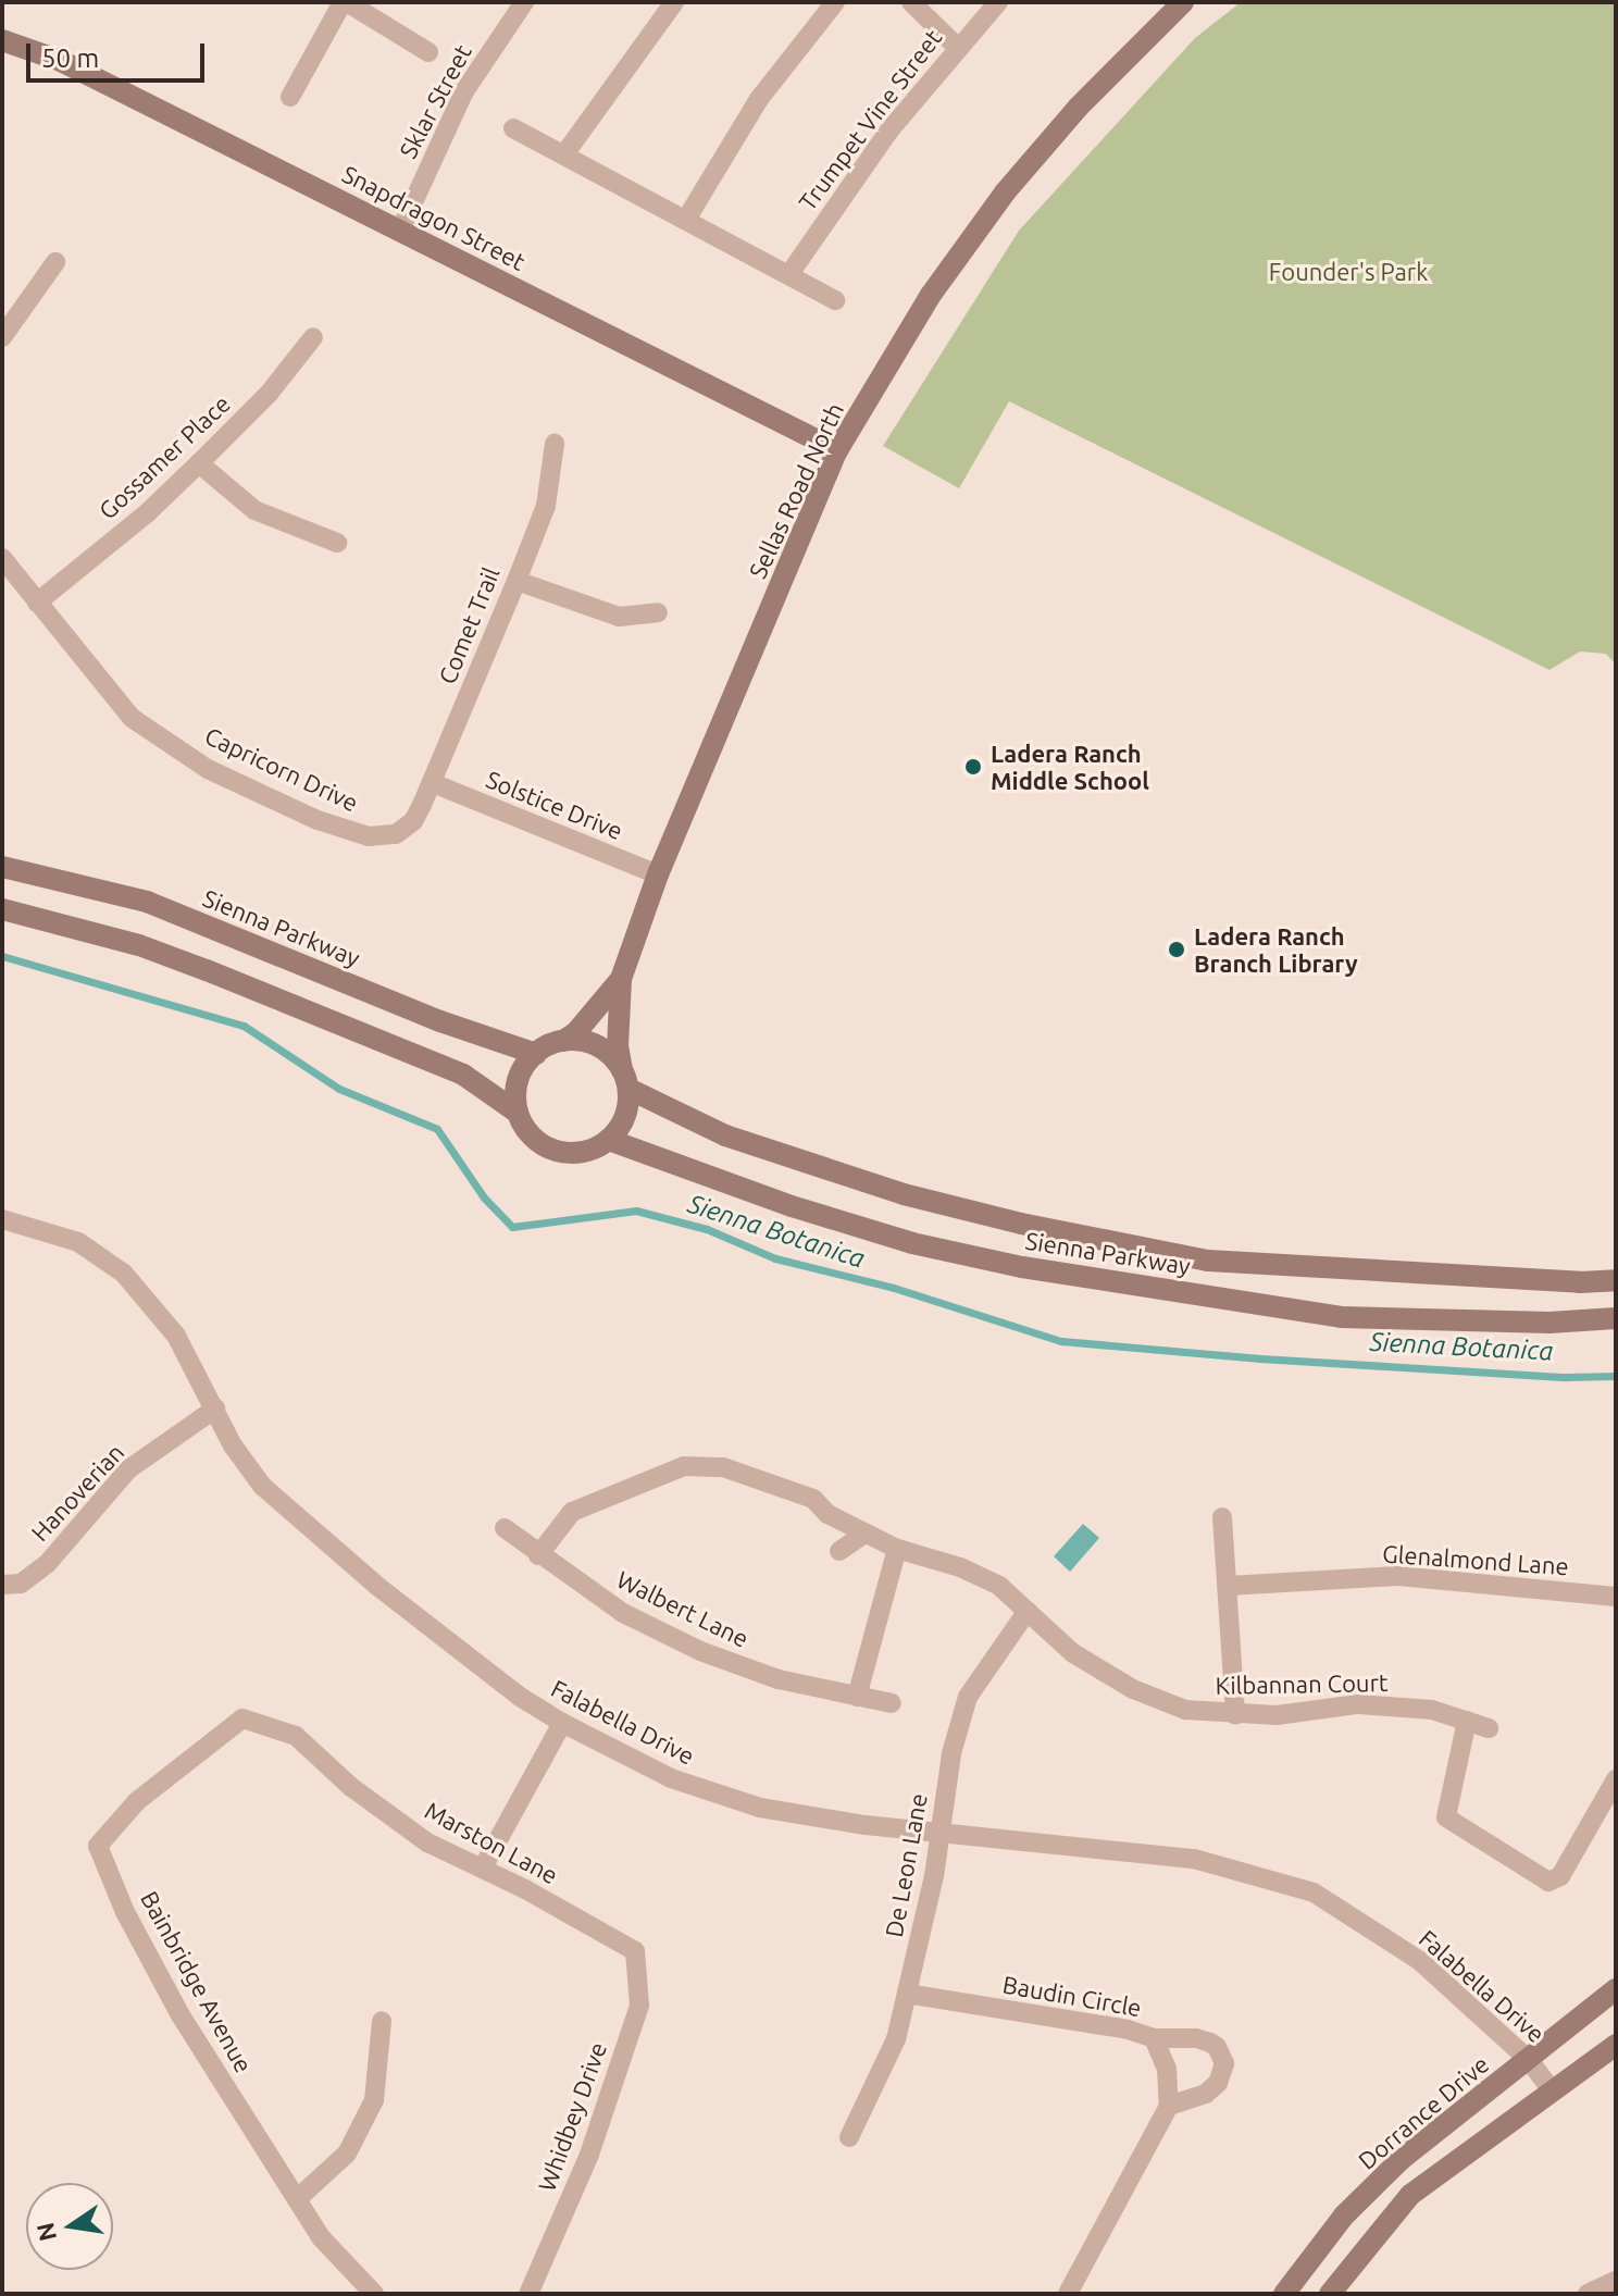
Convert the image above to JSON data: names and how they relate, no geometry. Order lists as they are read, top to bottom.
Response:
{
  "streets": {
    "main road": [
      "Snapdragon Street",
      "Sellas Road North",
      "Sienna Parkway",
      "Dorrance Drive"
    ],
    "street": [
      "Sklar Street",
      "Trumpet Vine Street",
      "Gossamer Place",
      "Comet Trail",
      "Capricorn Drive",
      "Solstice Drive",
      "Hanoverian",
      "Glenalmond Lane",
      "Walbert Lane",
      "Kilbannan Court",
      "Falabella Drive",
      "Marston Lane",
      "De Leon Lane",
      "Bainbridge Avenue",
      "Baudin Circle",
      "Whidbey Drive"
    ]
  },
  "crossings": [
    ["Sklar Street", "Snapdragon Street"],
    ["Snapdragon Street", "Sellas Road North"],
    ["Gossamer Place", "Capricorn Drive"],
    ["Sellas Road North", "Solstice Drive"],
    ["Sellas Road North", "Sienna Parkway"],
    ["Comet Trail", "Capricorn Drive"],
    ["Comet Trail", "Solstice Drive"],
    ["Hanoverian", "Falabella Drive"],
    ["Walbert Lane", "Kilbannan Court"],
    ["Kilbannan Court", "De Leon Lane"],
    ["Falabella Drive", "De Leon Lane"],
    ["Falabella Drive", "Dorrance Drive"],
    ["Marston Lane", "Bainbridge Avenue"],
    ["Marston Lane", "Whidbey Drive"],
    ["De Leon Lane", "Baudin Circle"]
  ],
  "water": ["Sienna Botanica"],
  "parks": ["Founder's Park"],
  "places": ["Ladera Ranch Middle School", "Ladera Ranch Branch Library"],
  "scale_bar": "50 m",
  "north": "left"
}
